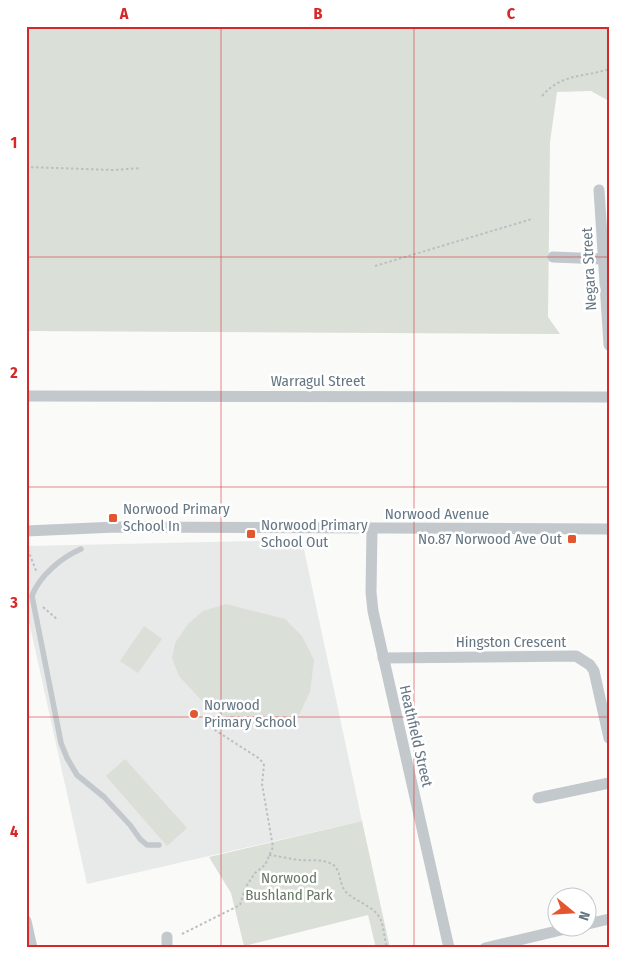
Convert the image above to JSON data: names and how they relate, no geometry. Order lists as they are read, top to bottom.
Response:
{
  "streets": {
    "street": [
      "Negara Street",
      "Warragul Street",
      "Norwood Avenue",
      "Hingston Crescent",
      "Heathfield Street"
    ]
  },
  "crossings": [
    ["Norwood Avenue", "Heathfield Street"],
    ["Hingston Crescent", "Heathfield Street"]
  ],
  "parks": ["Norwood Bushland Park"],
  "places": {
    "transit": ["Norwood Primary School In", "Norwood Primary School Out", "No.87 Norwood Ave Out"],
    "other": ["Norwood Primary School"]
  },
  "north": "right",
  "grid": {
    "columns": ["A", "B", "C"],
    "rows": [
      "1",
      "2",
      "3",
      "4"
    ]
  }
}
